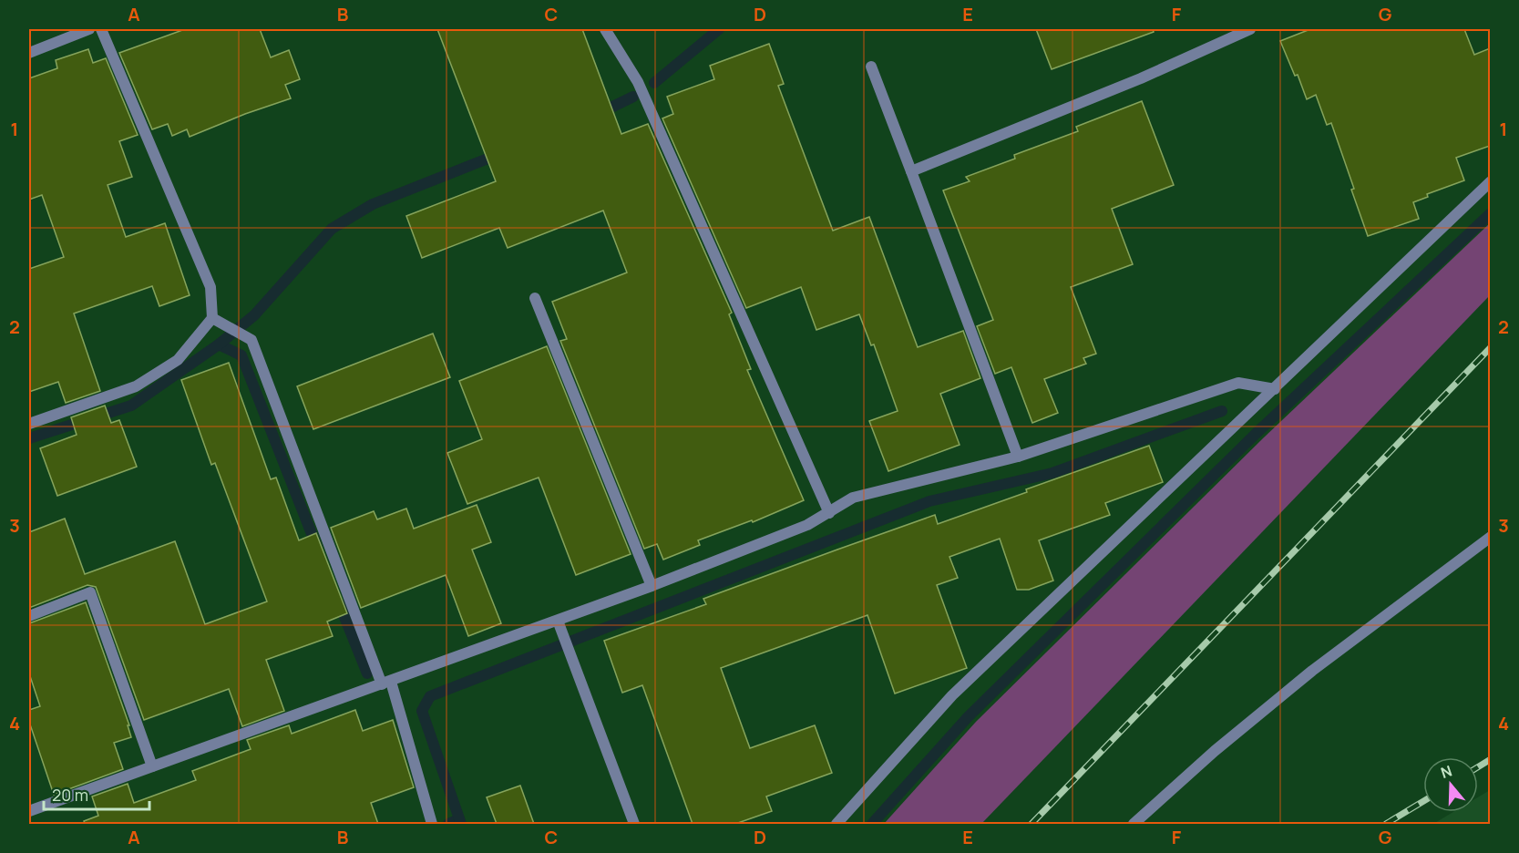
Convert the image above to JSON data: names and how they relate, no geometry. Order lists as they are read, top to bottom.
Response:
{
  "scale_bar": "20 m",
  "north": "top",
  "grid": {
    "columns": [
      "A",
      "B",
      "C",
      "D",
      "E",
      "F",
      "G"
    ],
    "rows": [
      "1",
      "2",
      "3",
      "4"
    ]
  }
}
